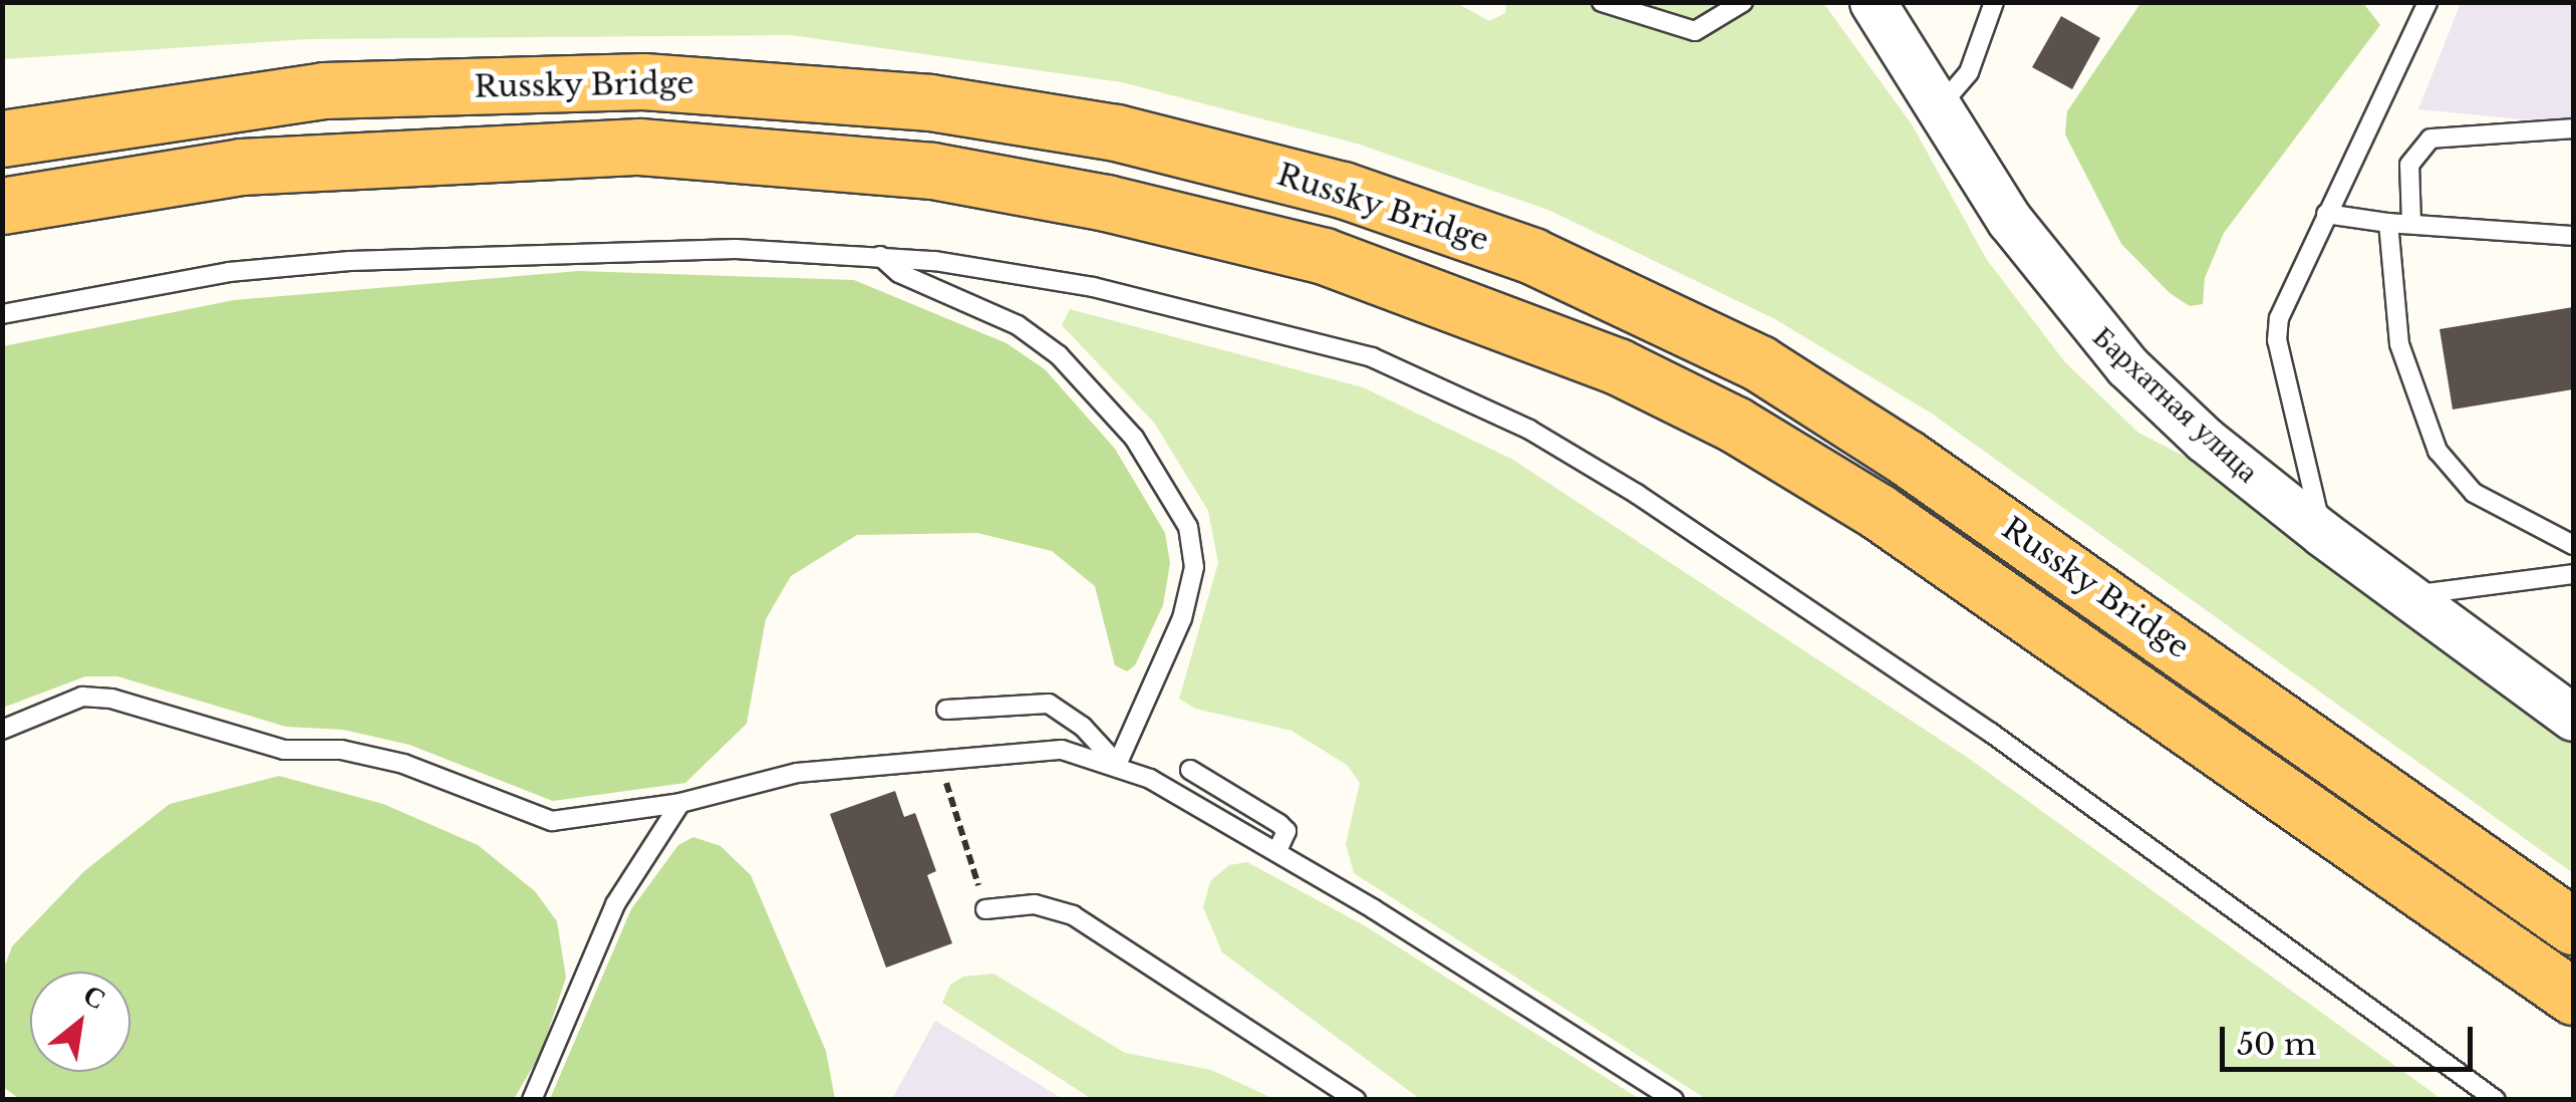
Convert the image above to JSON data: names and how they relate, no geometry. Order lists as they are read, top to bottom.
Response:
{
  "streets": {
    "main road": ["Russky Bridge"],
    "street": ["Бархатная улица"]
  },
  "scale_bar": "50 m",
  "north": "top right"
}
